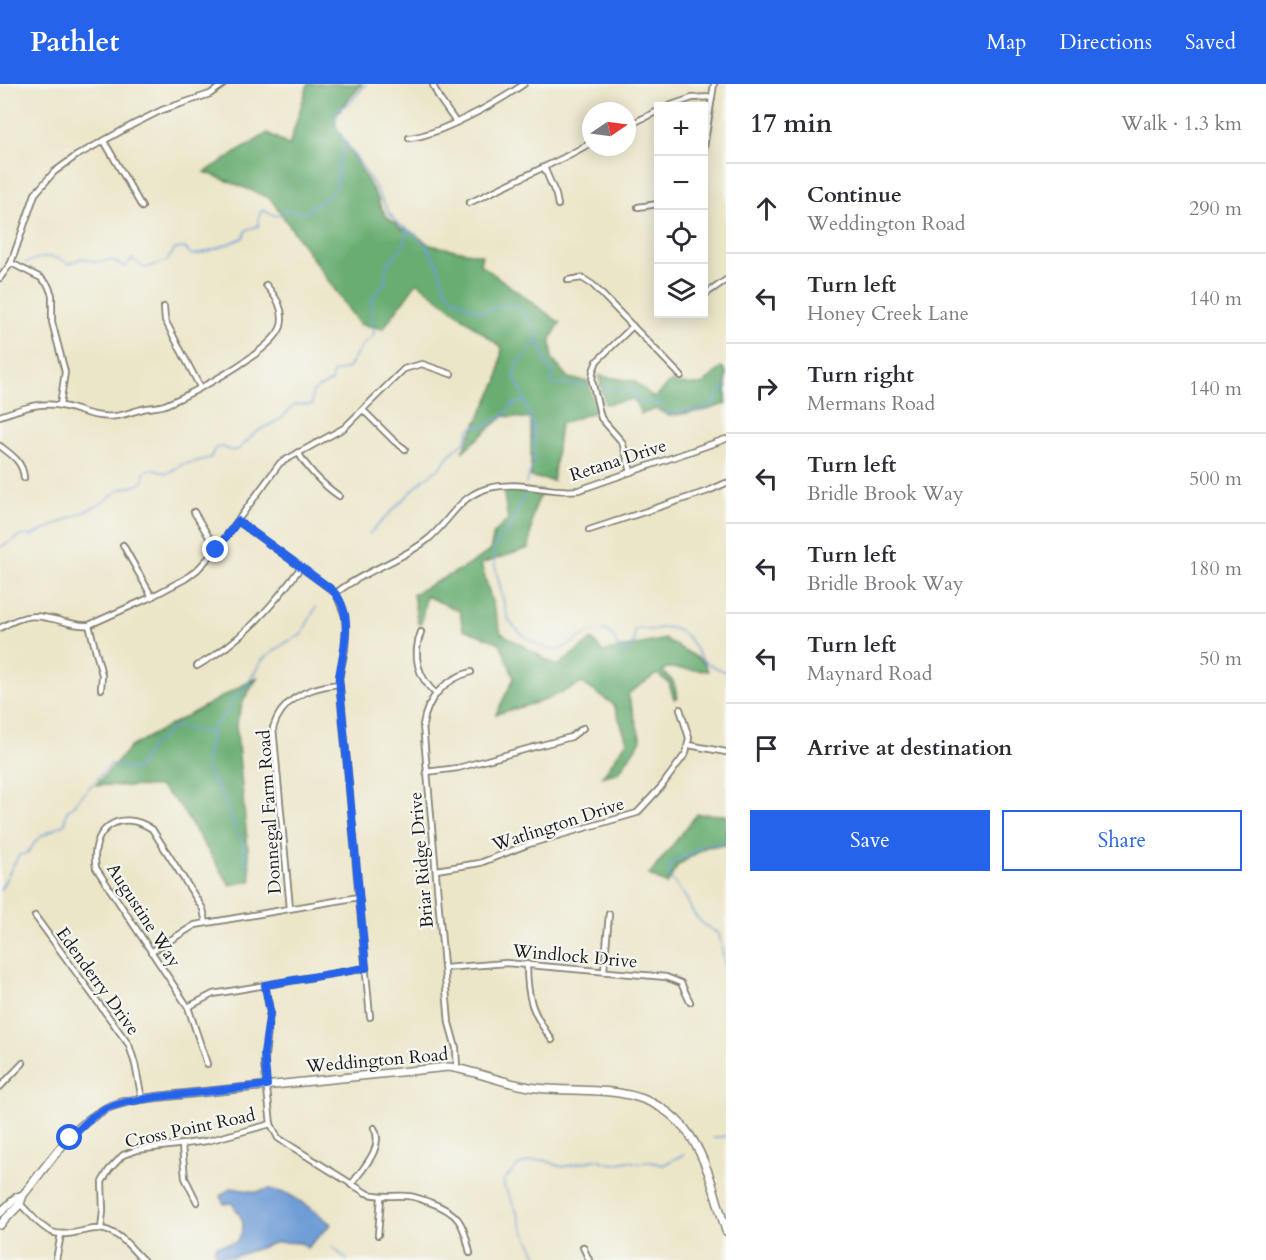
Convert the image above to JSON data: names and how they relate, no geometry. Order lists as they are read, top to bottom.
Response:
{
  "streets": {
    "main road": ["Weddington Road"],
    "street": [
      "Retana Drive",
      "Donnegal Farm Road",
      "Watlington Drive",
      "Briar Ridge Drive",
      "Augustine Way",
      "Windlock Drive",
      "Edenderry Drive",
      "Cross Point Road"
    ]
  },
  "crossings": [
    ["Watlington Drive", "Briar Ridge Drive"],
    ["Briar Ridge Drive", "Windlock Drive"],
    ["Briar Ridge Drive", "Weddington Road"],
    ["Edenderry Drive", "Weddington Road"]
  ],
  "north": "right",
  "page": {
    "header": "Pathlet",
    "nav": ["Map", "Directions", "Saved"],
    "heading": ["17 min", "Walk · 1.3 km"],
    "map_buttons": ["+", "−"],
    "list": [
      ["Continue", "Weddington Road", "290 m"],
      ["Turn left", "Honey Creek Lane", "140 m"],
      ["Turn right", "Mermans Road", "140 m"],
      ["Turn left", "Bridle Brook Way", "500 m"],
      ["Turn left", "Bridle Brook Way", "180 m"],
      ["Turn left", "Maynard Road", "50 m"],
      "Arrive at destination"
    ],
    "buttons": ["Save", "Share"]
  }
}
